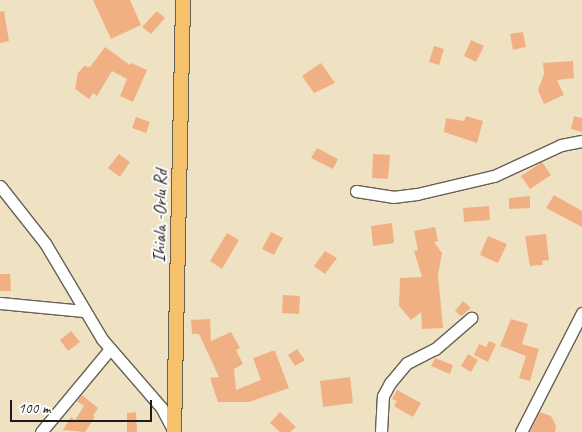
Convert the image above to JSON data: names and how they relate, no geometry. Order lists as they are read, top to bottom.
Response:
{
  "streets": {
    "main road": ["Ihiala -Orlu Rd"]
  },
  "scale_bar": "100 m"
}
